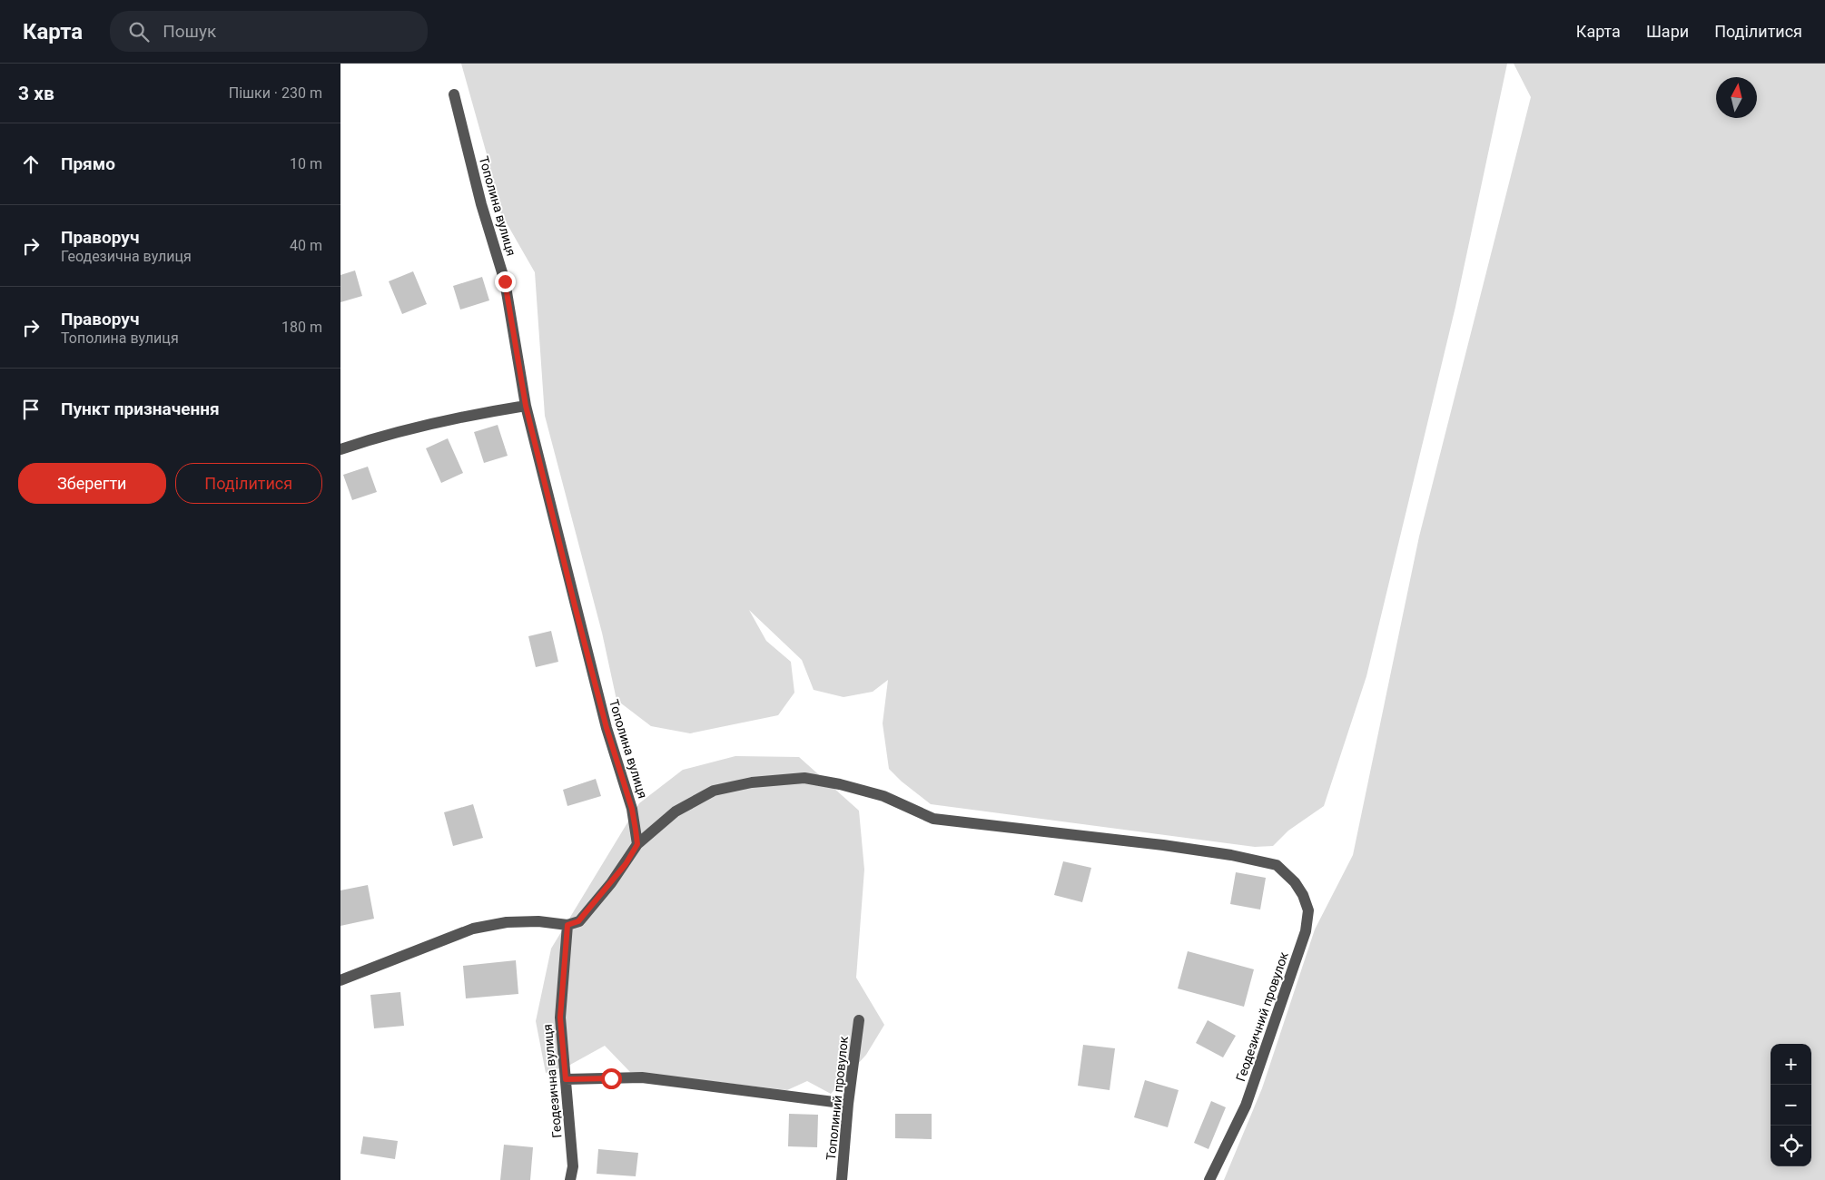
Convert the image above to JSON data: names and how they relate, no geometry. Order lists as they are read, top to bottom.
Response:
{
  "streets": {
    "street": [
      "Тополина вулиця",
      "Геодезичний провулок",
      "Геодезична вулиця",
      "Тополиний провулок"
    ]
  },
  "crossings": [
    ["Тополина вулиця", "Геодезичний провулок"]
  ],
  "north": "top",
  "page": {
    "header": "Карта",
    "search": "Пошук",
    "nav": ["Карта", "Шари", "Поділитися"],
    "heading": ["3 хв", "Пішки · 230 m"],
    "list": [
      ["Прямо", "10 m"],
      ["Праворуч", "Геодезична вулиця", "40 m"],
      ["Праворуч", "Тополина вулиця", "180 m"],
      "Пункт призначення"
    ],
    "buttons": ["Зберегти", "Поділитися"],
    "map_buttons": ["+", "−"]
  }
}
